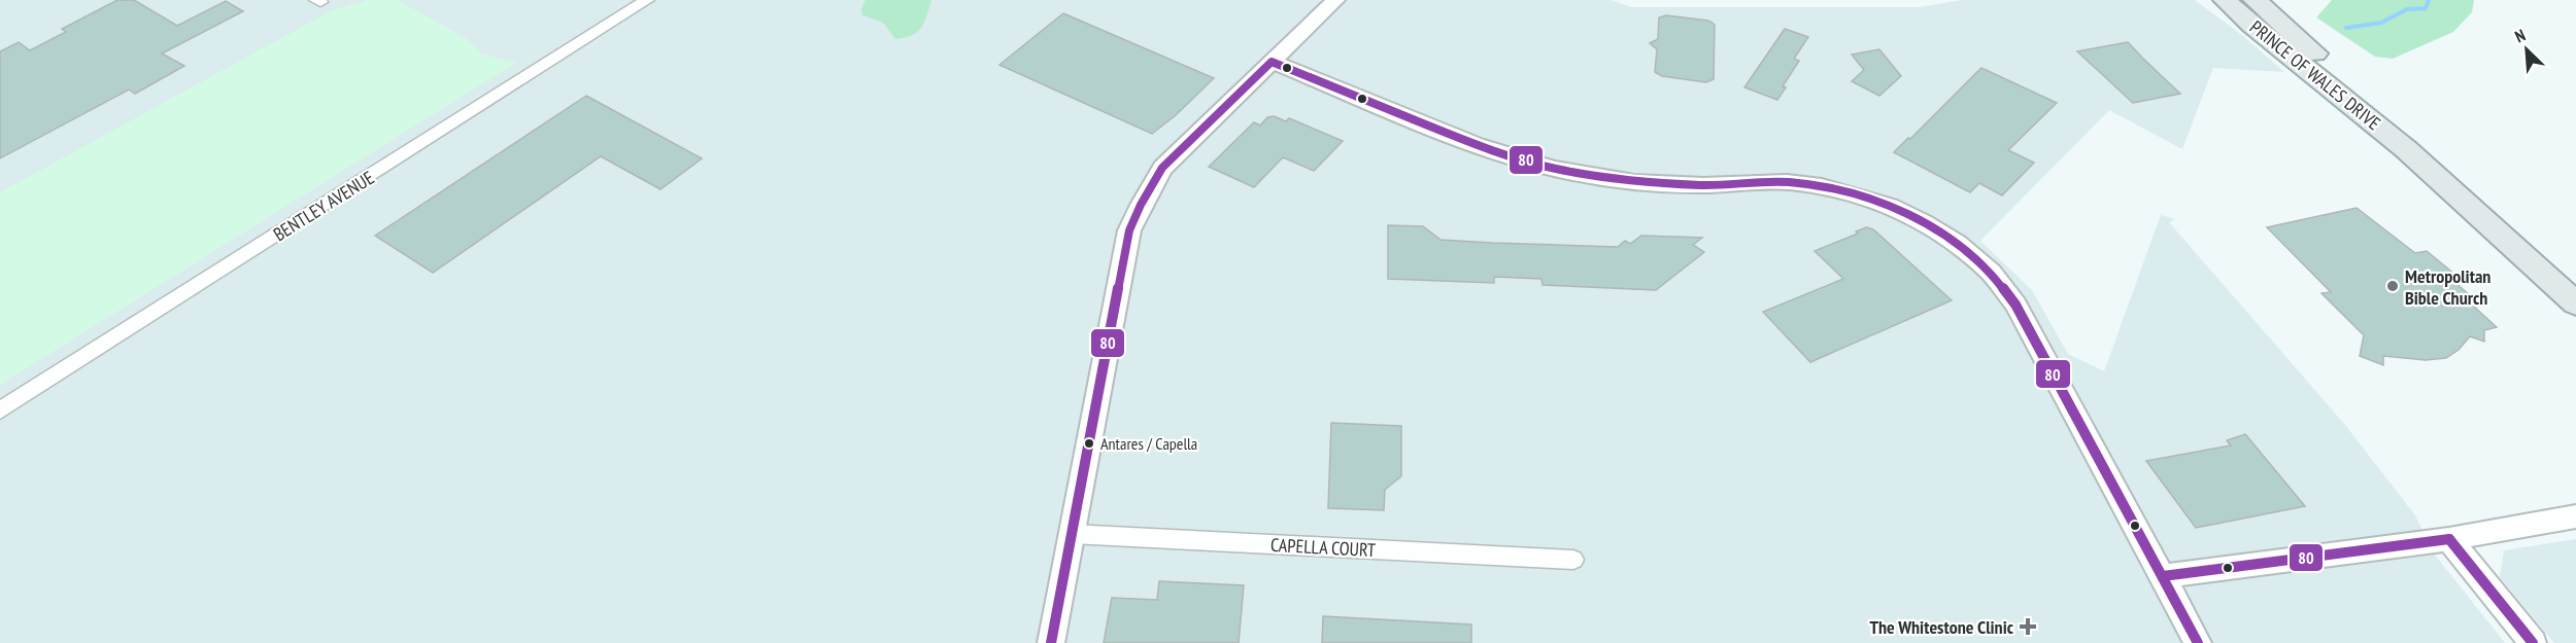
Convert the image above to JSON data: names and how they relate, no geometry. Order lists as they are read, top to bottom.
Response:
{
  "streets": {
    "main road": ["PRINCE OF WALES DRIVE"],
    "street": ["BENTLEY AVENUE", "CAPELLA COURT"]
  },
  "places": {
    "other": ["Metropolitan Bible Church", "Antares / Capella"],
    "health": ["The Whitestone Clinic"]
  },
  "lines": ["transit line 80"],
  "north": "top left"
}
